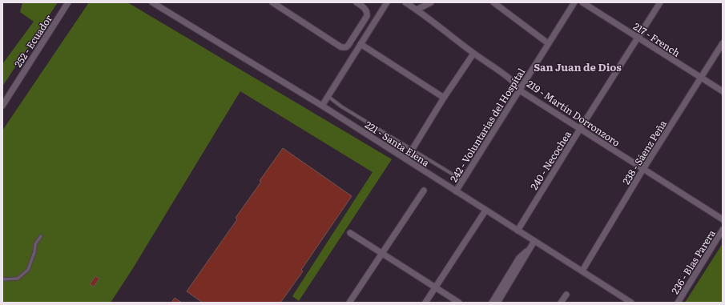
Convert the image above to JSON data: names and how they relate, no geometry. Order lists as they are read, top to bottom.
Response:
{
  "streets": {
    "street": [
      "217 - French",
      "252 - Ecuador",
      "219 - Martín Dorronzoro",
      "242 - Voluntarias del Hospital",
      "221 - Santa Elena",
      "238 - Sáenz Peña",
      "240 - Necochea",
      "236 - Blas Parera"
    ]
  },
  "crossings": [
    ["217 - French", "238 - Sáenz Peña"],
    ["217 - French", "240 - Necochea"],
    ["219 - Martín Dorronzoro", "242 - Voluntarias del Hospital"],
    ["219 - Martín Dorronzoro", "238 - Sáenz Peña"],
    ["219 - Martín Dorronzoro", "240 - Necochea"],
    ["242 - Voluntarias del Hospital", "221 - Santa Elena"],
    ["221 - Santa Elena", "238 - Sáenz Peña"],
    ["221 - Santa Elena", "240 - Necochea"]
  ],
  "districts": ["San Juan de Dios"]
}
